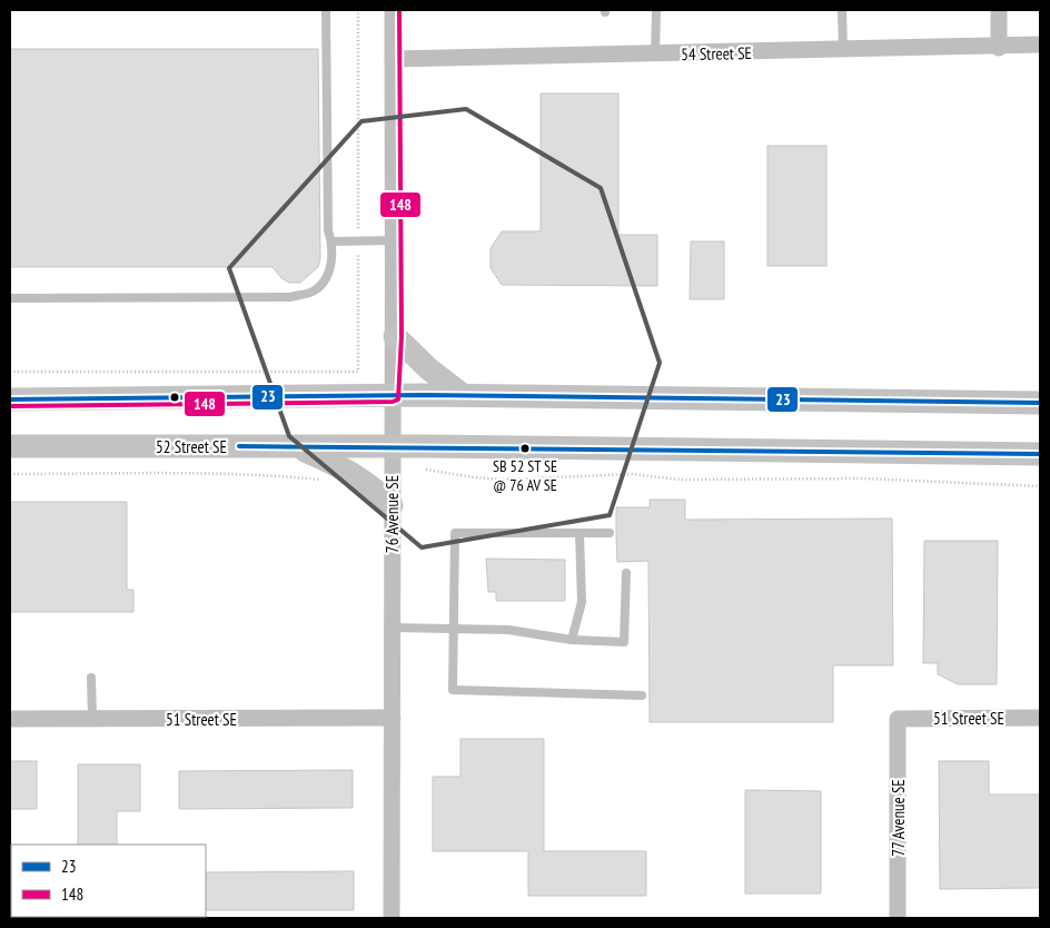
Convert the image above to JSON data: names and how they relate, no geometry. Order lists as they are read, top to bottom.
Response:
{
  "streets": {
    "main road": ["52 Street SE"],
    "street": [
      "54 Street SE",
      "76 Avenue SE",
      "51 Street SE",
      "77 Avenue SE"
    ]
  },
  "crossings": [
    ["54 Street SE", "76 Avenue SE"],
    ["52 Street SE", "76 Avenue SE"],
    ["76 Avenue SE", "51 Street SE"],
    ["51 Street SE", "77 Avenue SE"]
  ],
  "places": ["SB 52 ST SE @ 76 AV SE"],
  "lines": ["transit line 148", "transit line 23"],
  "legend": ["23", "148"]
}
